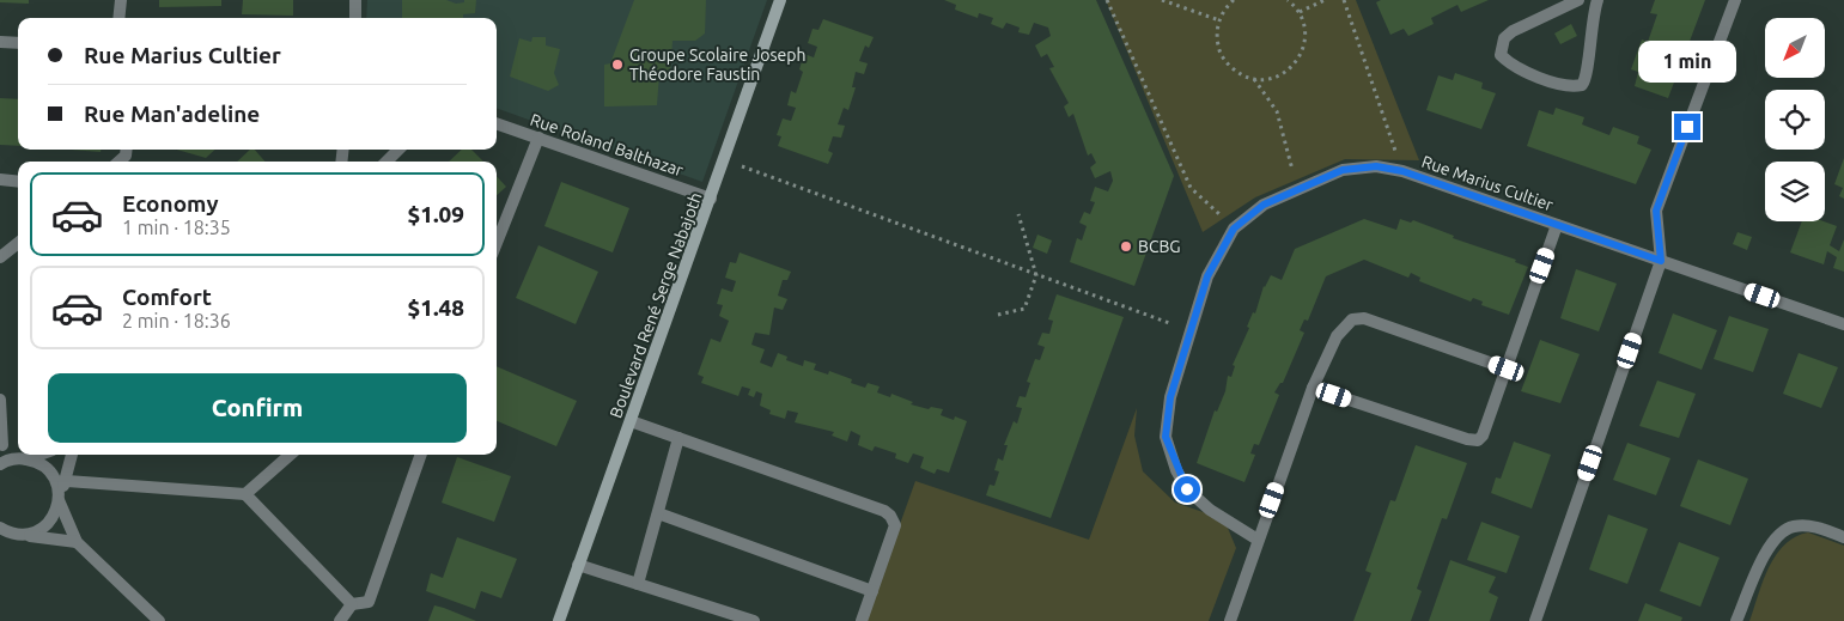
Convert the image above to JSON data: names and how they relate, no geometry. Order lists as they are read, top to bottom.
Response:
{
  "streets": {
    "street": ["Rue Roland Balthazar", "Rue Marius Cultier", "Boulevard René Serge Nabajoth"]
  },
  "crossings": [
    ["Rue Roland Balthazar", "Boulevard René Serge Nabajoth"]
  ],
  "places": ["Groupe Scolaire Joseph Théodore Faustin", "BCBG"],
  "north": "bottom left",
  "page": {
    "banner": ["Rue Marius Cultier", "Rue Man'adeline"],
    "bubble": "1 min",
    "list": [
      {
        "name": "Economy",
        "note": "1 min · 18:35",
        "value": "$1.09"
      },
      {
        "name": "Comfort",
        "note": "2 min · 18:36",
        "value": "$1.48"
      }
    ],
    "buttons": "Confirm"
  }
}
